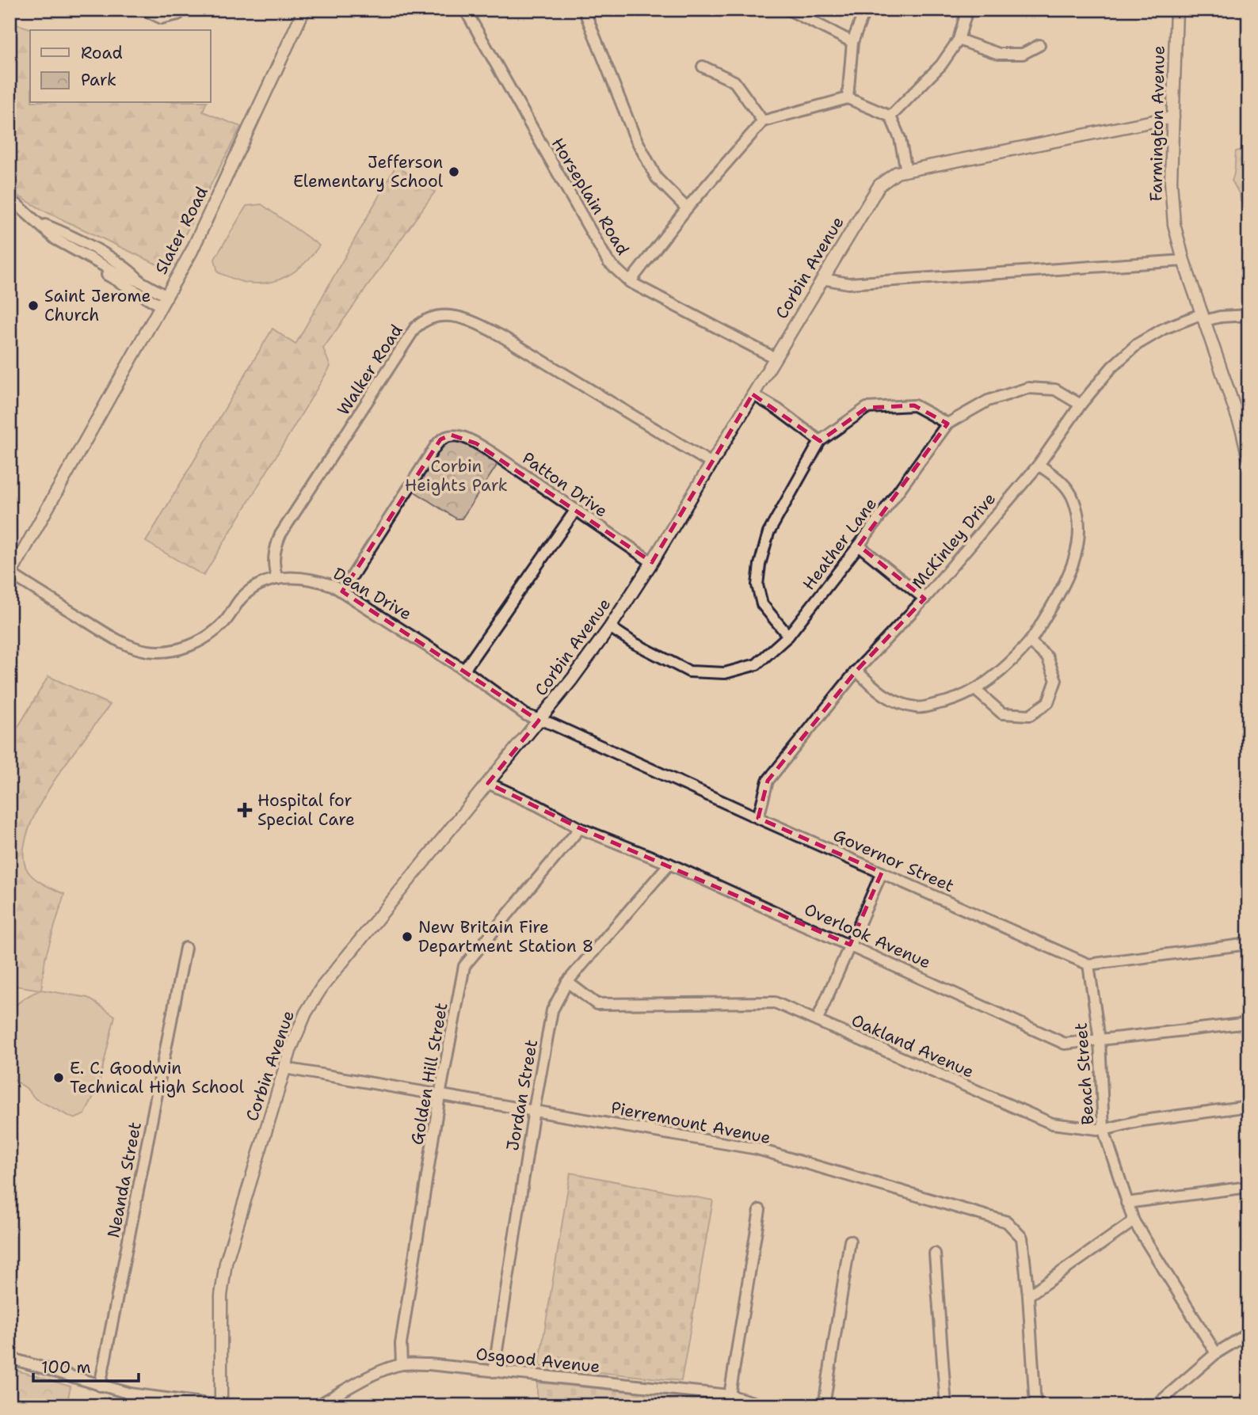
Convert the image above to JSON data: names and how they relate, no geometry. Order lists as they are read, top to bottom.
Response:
{
  "streets": {
    "main road": ["Farmington Avenue", "Slater Road", "Corbin Avenue"],
    "street": [
      "Horseplain Road",
      "Walker Road",
      "Patton Drive",
      "McKinley Drive",
      "Heather Lane",
      "Dean Drive",
      "Governor Street",
      "Overlook Avenue",
      "Oakland Avenue",
      "Golden Hill Street",
      "Beach Street",
      "Jordan Street",
      "Pierremount Avenue",
      "Neanda Street",
      "Osgood Avenue"
    ]
  },
  "crossings": [
    ["Farmington Avenue", "Corbin Avenue"],
    ["Farmington Avenue", "McKinley Drive"],
    ["Horseplain Road", "Corbin Avenue"],
    ["Slater Road", "Dean Drive"],
    ["Corbin Avenue", "Walker Road"],
    ["Corbin Avenue", "Patton Drive"],
    ["Corbin Avenue", "Heather Lane"],
    ["Corbin Avenue", "Dean Drive"],
    ["Corbin Avenue", "Governor Street"],
    ["Corbin Avenue", "Overlook Avenue"],
    ["Corbin Avenue", "Pierremount Avenue"],
    ["Walker Road", "Dean Drive"],
    ["Patton Drive", "Dean Drive"],
    ["McKinley Drive", "Heather Lane"],
    ["McKinley Drive", "Governor Street"],
    ["Dean Drive", "Governor Street"],
    ["Governor Street", "Beach Street"],
    ["Overlook Avenue", "Golden Hill Street"],
    ["Overlook Avenue", "Beach Street"],
    ["Overlook Avenue", "Jordan Street"],
    ["Oakland Avenue", "Beach Street"],
    ["Oakland Avenue", "Jordan Street"],
    ["Golden Hill Street", "Pierremount Avenue"],
    ["Golden Hill Street", "Osgood Avenue"],
    ["Jordan Street", "Pierremount Avenue"],
    ["Jordan Street", "Osgood Avenue"]
  ],
  "parks": ["Corbin Heights Park"],
  "places": {
    "other": [
      "Jefferson Elementary School",
      "Saint Jerome Church",
      "New Britain Fire Department Station 8",
      "E. C. Goodwin Technical High School"
    ],
    "health": ["Hospital for Special Care"]
  },
  "legend": ["Road", "Park"],
  "scale_bar": "100 m"
}
